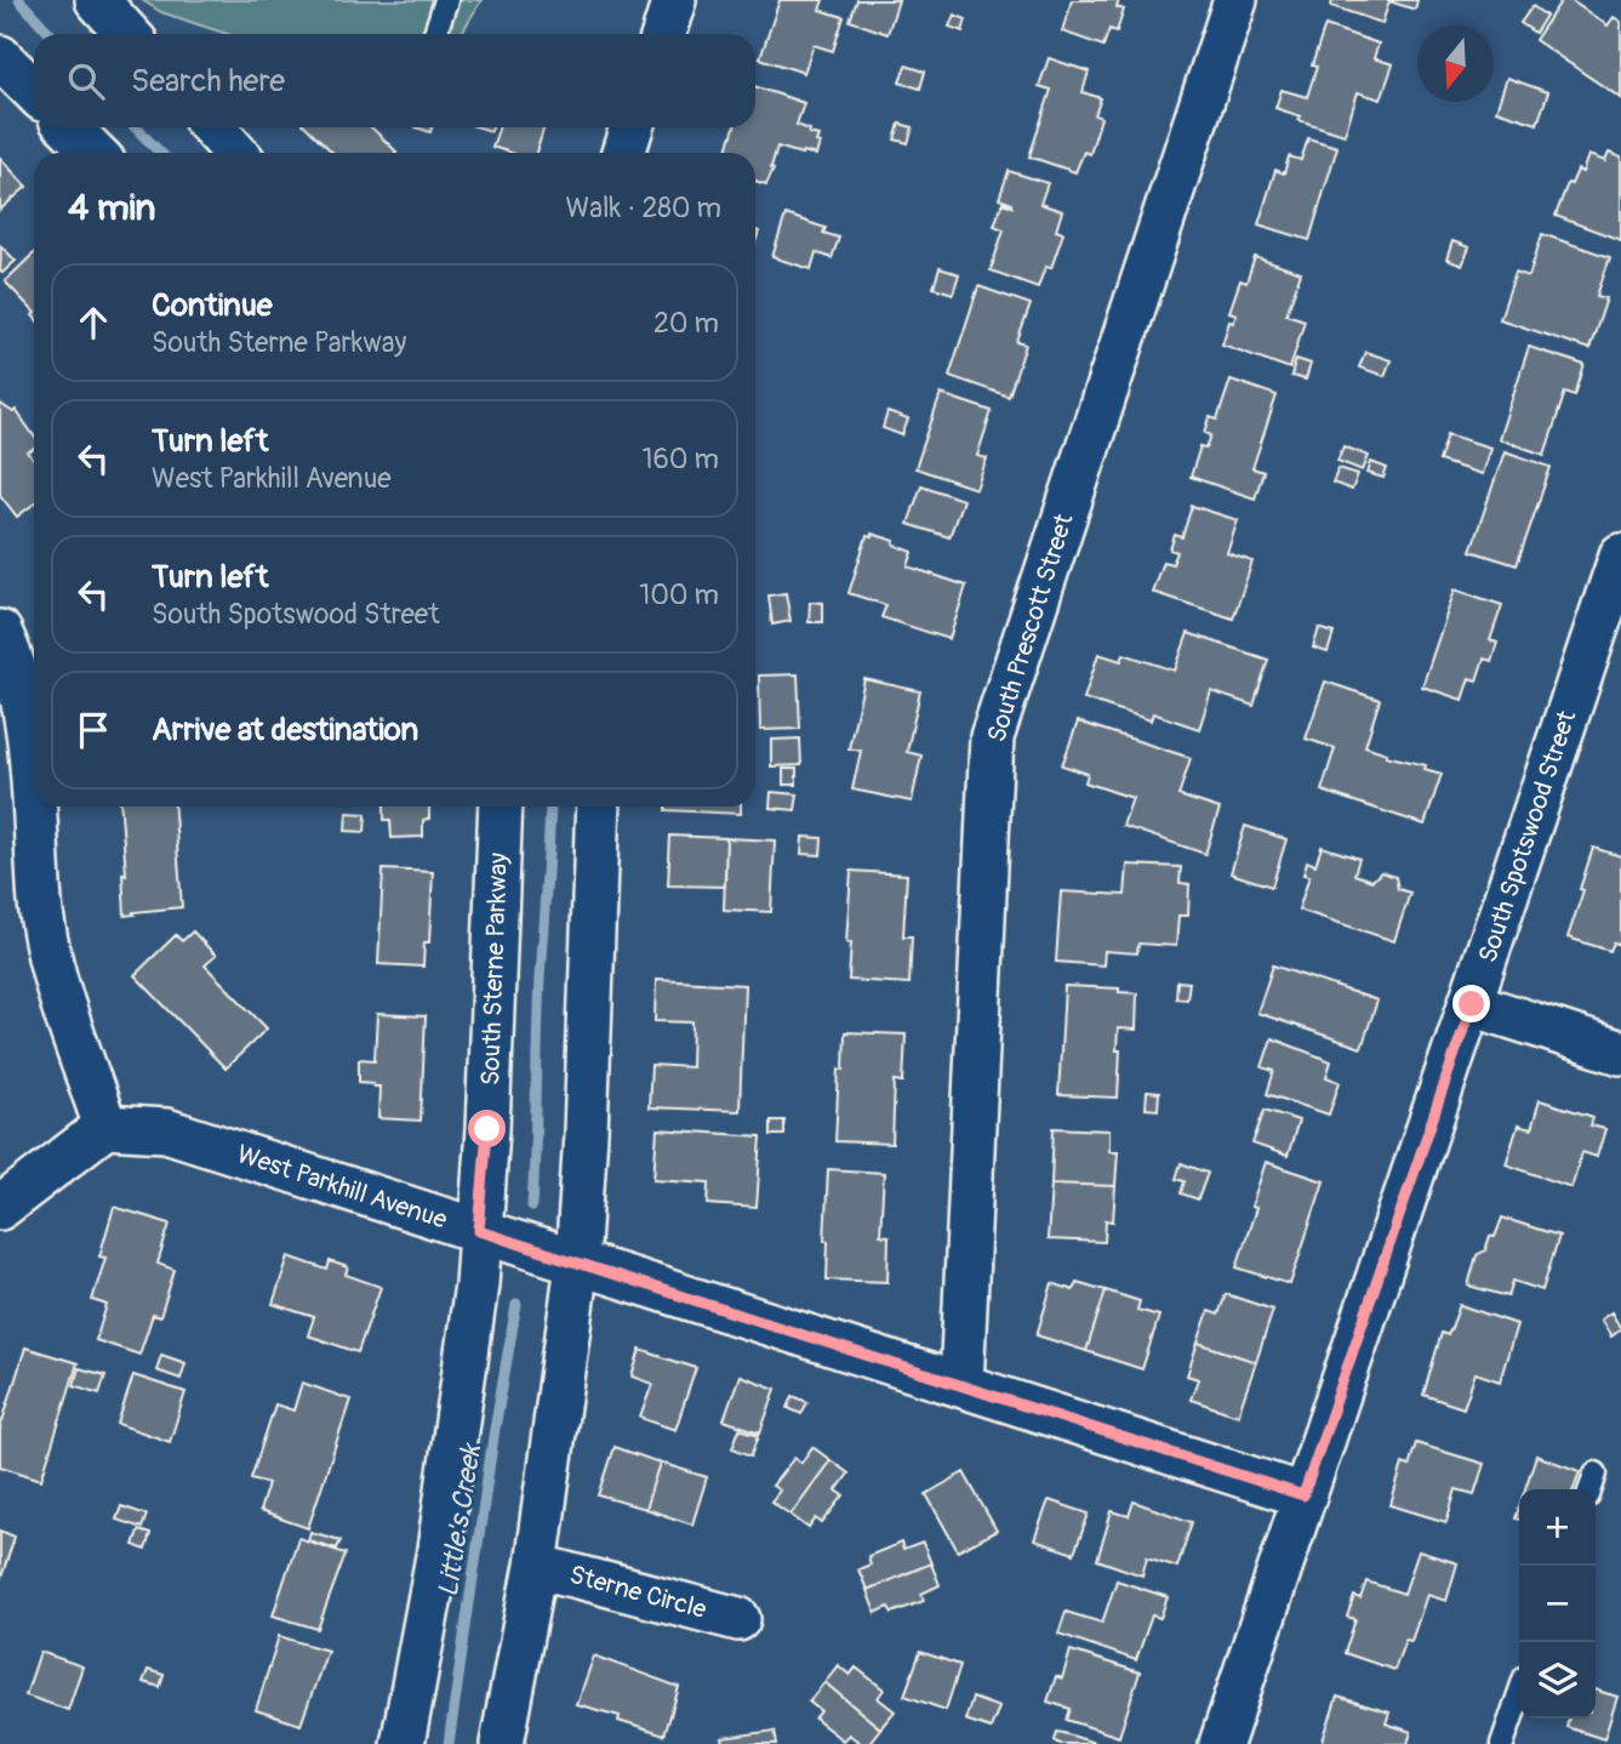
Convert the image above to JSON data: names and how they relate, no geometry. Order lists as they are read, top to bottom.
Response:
{
  "streets": {
    "street": [
      "South Prescott Street",
      "South Spotswood Street",
      "South Sterne Parkway",
      "West Parkhill Avenue",
      "Sterne Circle"
    ]
  },
  "crossings": [
    ["South Prescott Street", "West Parkhill Avenue"],
    ["South Spotswood Street", "West Parkhill Avenue"],
    ["South Sterne Parkway", "West Parkhill Avenue"]
  ],
  "water": ["Little's Creek"],
  "north": "bottom",
  "page": {
    "search": "Search here",
    "heading": ["4 min", "Walk · 280 m"],
    "list": [
      ["Continue", "South Sterne Parkway", "20 m"],
      ["Turn left", "West Parkhill Avenue", "160 m"],
      ["Turn left", "South Spotswood Street", "100 m"],
      "Arrive at destination"
    ],
    "map_buttons": ["+", "−"]
  }
}
